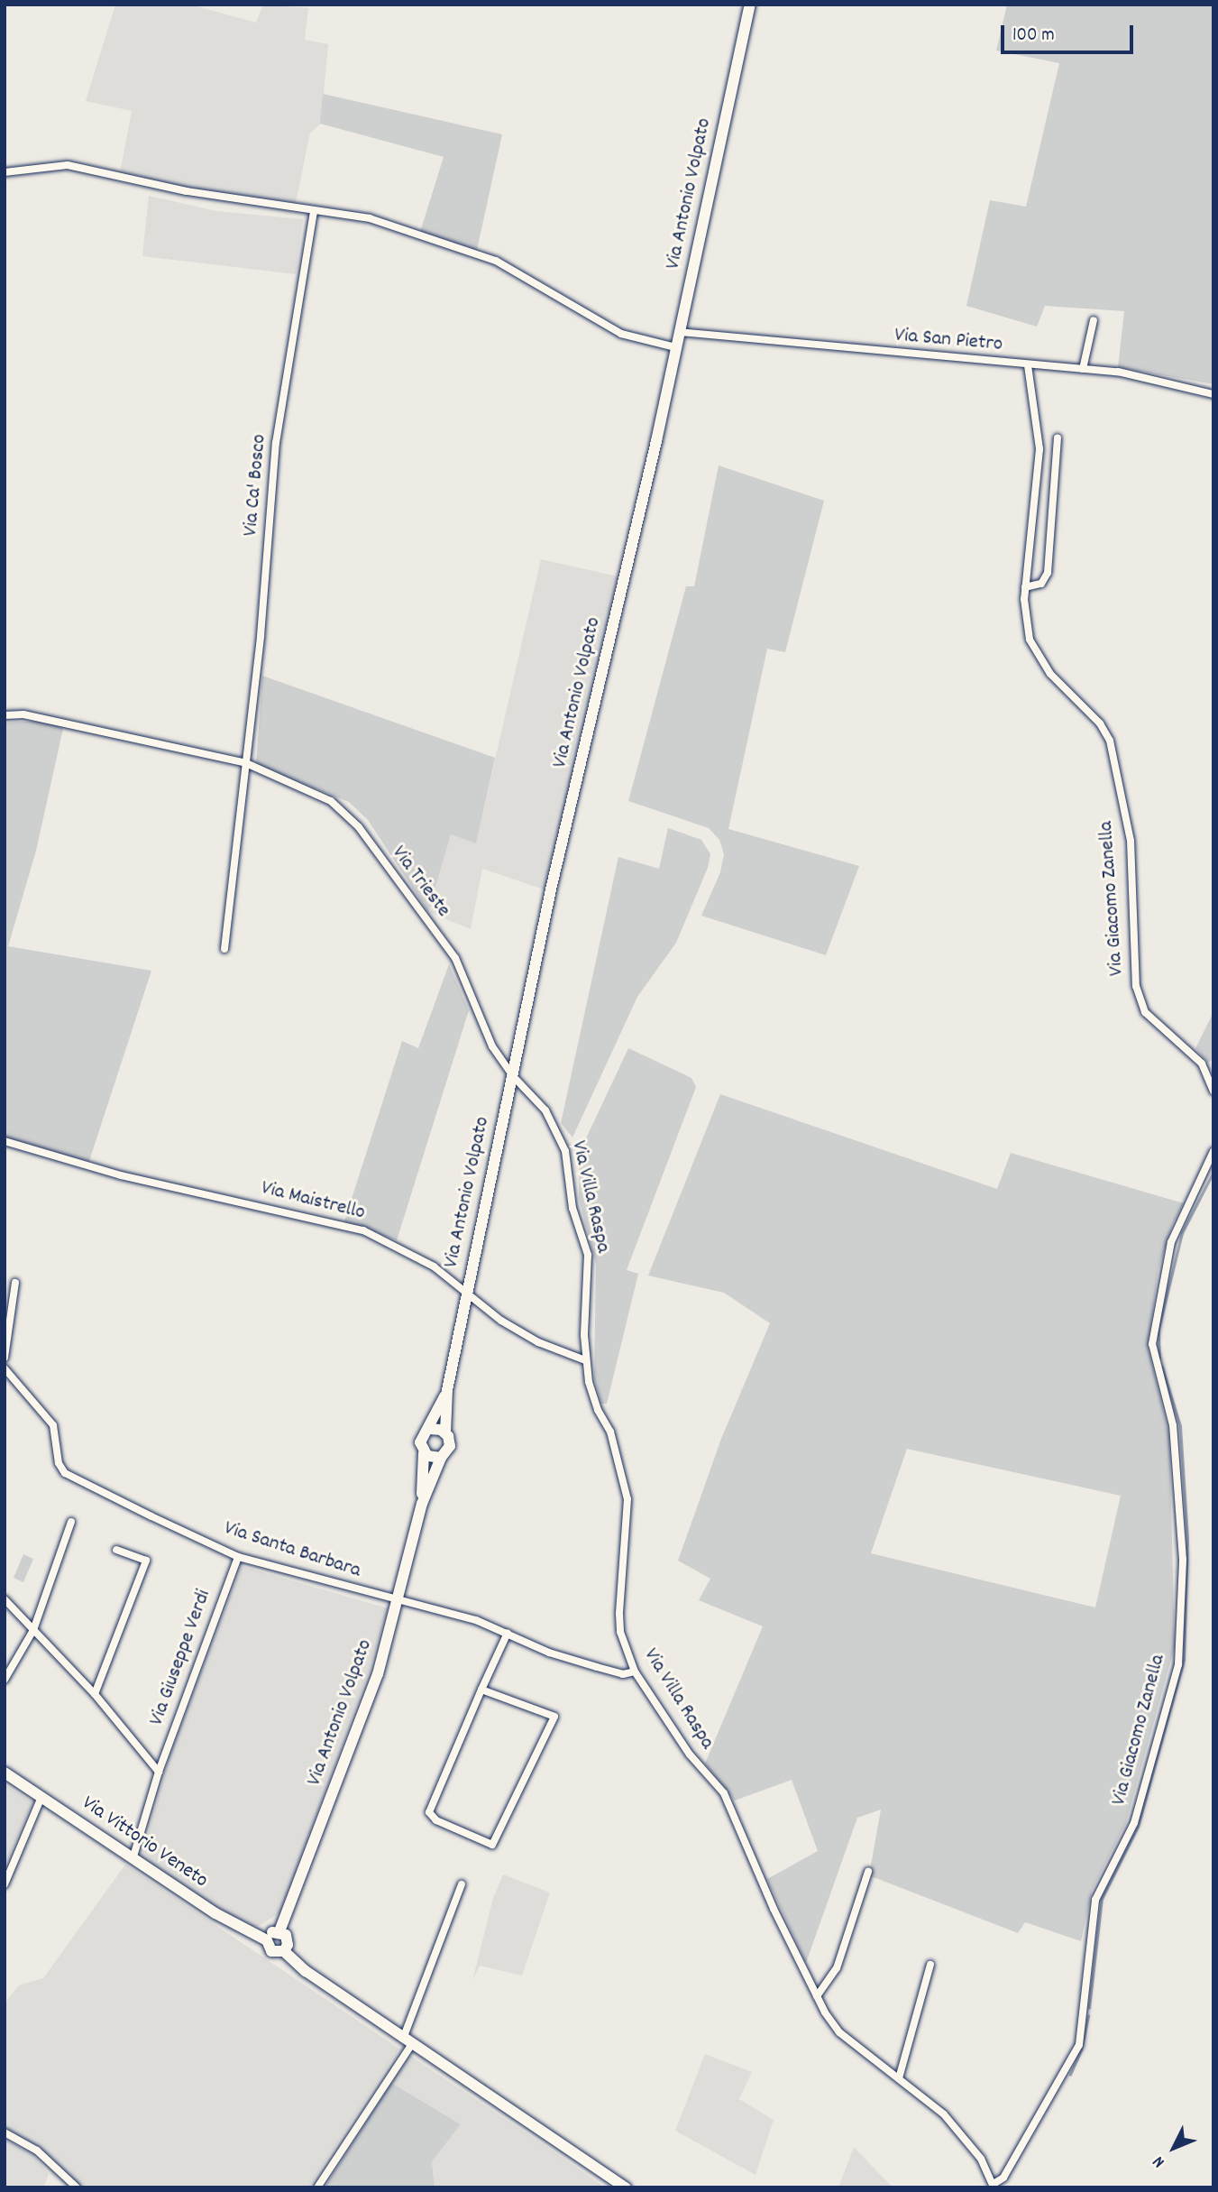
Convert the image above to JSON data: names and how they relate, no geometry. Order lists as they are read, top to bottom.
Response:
{
  "streets": {
    "street": [
      "Via Antonio Volpato",
      "Via San Pietro",
      "Via Ca' Bosco",
      "Via Trieste",
      "Via Giacomo Zanella",
      "Via Villa Raspa",
      "Via Maistrello",
      "Via Santa Barbara",
      "Via Giuseppe Verdi",
      "Via Vittorio Veneto"
    ]
  },
  "crossings": [
    ["Via Antonio Volpato", "Via San Pietro"],
    ["Via Antonio Volpato", "Via Trieste"],
    ["Via Antonio Volpato", "Via Villa Raspa"],
    ["Via Antonio Volpato", "Via Maistrello"],
    ["Via Antonio Volpato", "Via Santa Barbara"],
    ["Via San Pietro", "Via Giacomo Zanella"],
    ["Via Ca' Bosco", "Via Trieste"],
    ["Via Trieste", "Via Villa Raspa"],
    ["Via Giacomo Zanella", "Via Villa Raspa"],
    ["Via Villa Raspa", "Via Maistrello"],
    ["Via Villa Raspa", "Via Santa Barbara"],
    ["Via Santa Barbara", "Via Giuseppe Verdi"],
    ["Via Giuseppe Verdi", "Via Vittorio Veneto"]
  ],
  "scale_bar": "100 m",
  "north": "bottom left"
}
